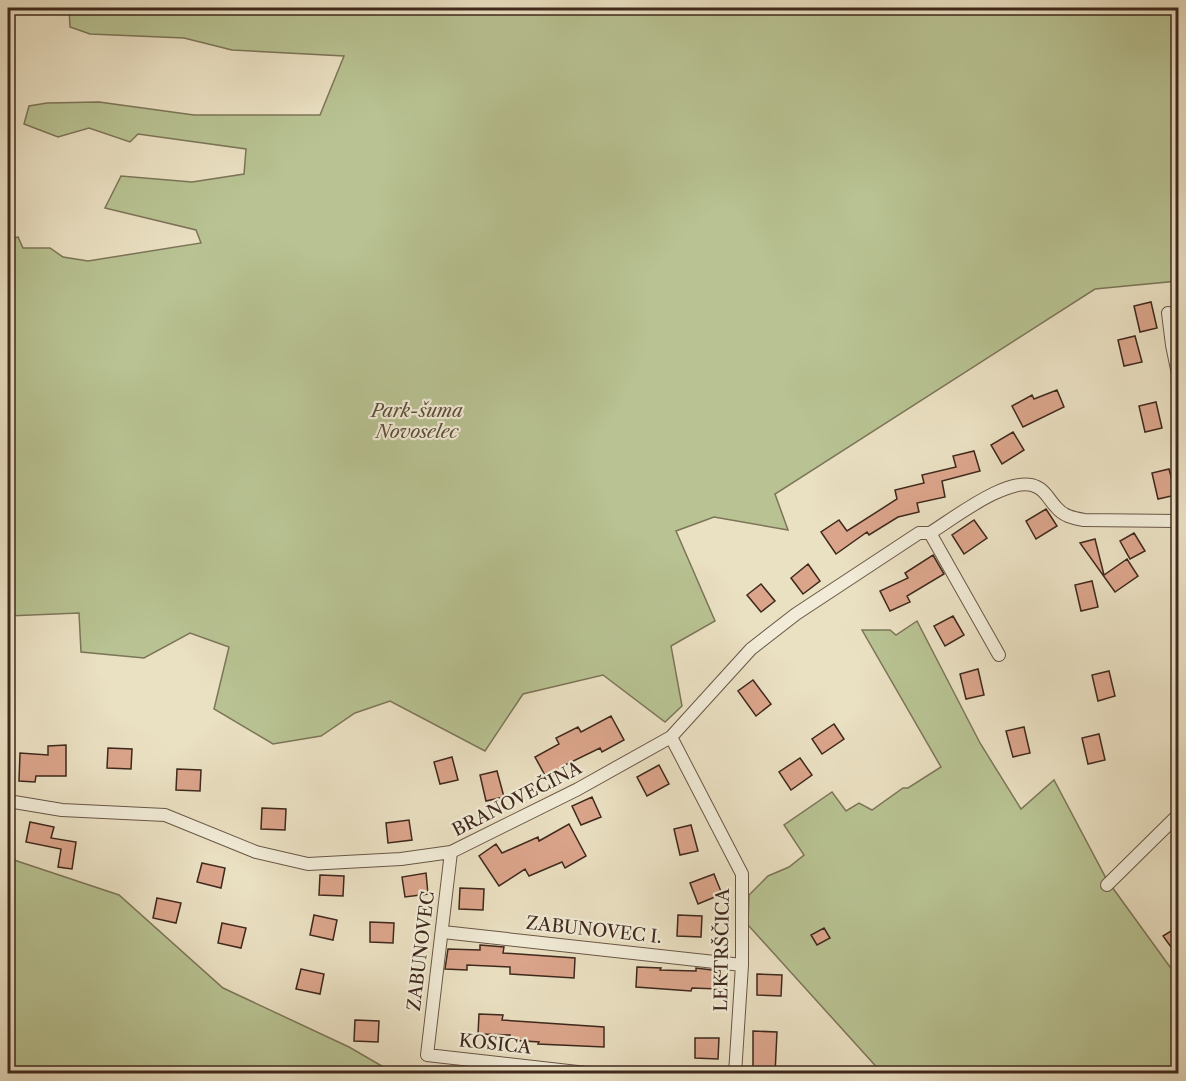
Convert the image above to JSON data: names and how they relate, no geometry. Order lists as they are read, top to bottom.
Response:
{
  "streets": {
    "street": [
      "BRANOVEČINA",
      "ZABUNOVEC I.",
      "LEKTRŠČICA",
      "ZABUNOVEC",
      "KOSICA"
    ]
  },
  "crossings": [
    ["BRANOVEČINA", "LEKTRŠČICA"],
    ["BRANOVEČINA", "ZABUNOVEC"],
    ["ZABUNOVEC I.", "LEKTRŠČICA"],
    ["ZABUNOVEC I.", "ZABUNOVEC"],
    ["ZABUNOVEC", "KOSICA"]
  ],
  "parks": ["Park-šuma Novoselec"]
}
